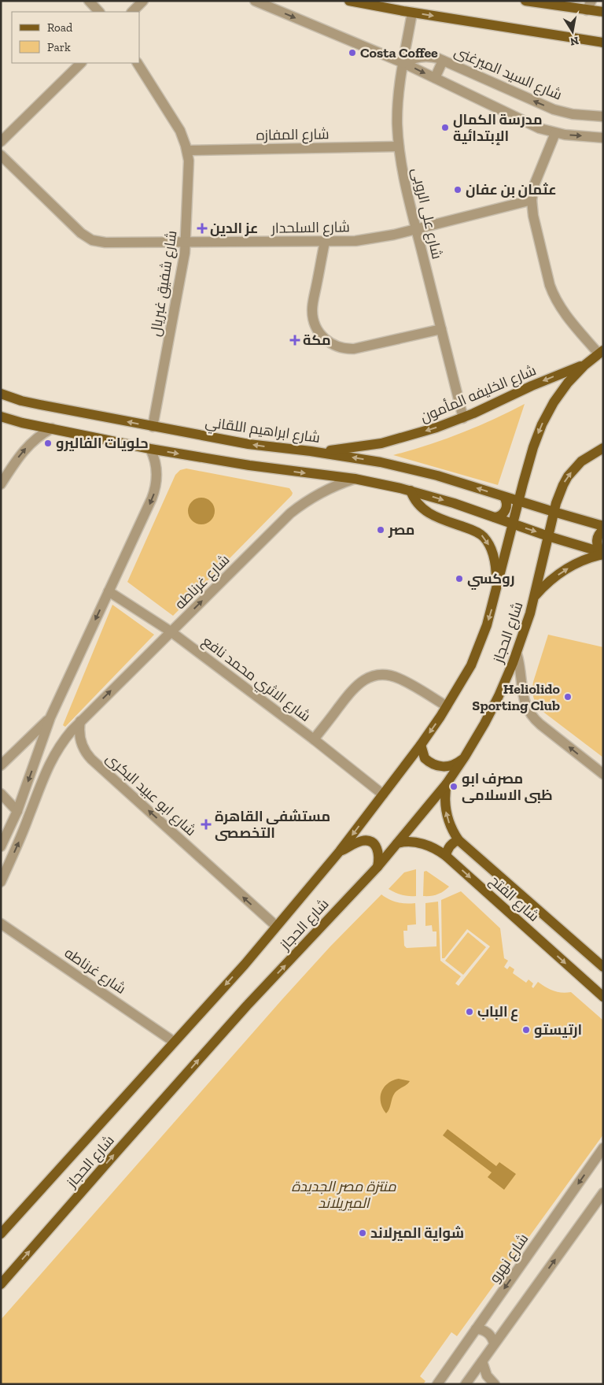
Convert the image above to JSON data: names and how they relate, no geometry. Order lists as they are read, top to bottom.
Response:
{
  "streets": {
    "main road": [
      "شارع الخليفه المأمون",
      "شارع ابراهيم اللقاني",
      "شارع الحجاز",
      "شارع الفتح"
    ],
    "street": [
      "شارع السيد الميرغنى",
      "شارع المفازه",
      "شارع على الروبى",
      "شارع السلحدار",
      "شارع شفيق غبريال",
      "شارع غرناطه",
      "شارع الاثري محمد نافع",
      "شارع ابو عبيد البكرى",
      "شارع نهرو"
    ]
  },
  "crossings": [
    ["شارع السيد الميرغنى", "شارع على الروبى"],
    ["شارع المفازه", "شارع على الروبى"],
    ["شارع المفازه", "شارع شفيق غبريال"],
    ["شارع على الروبى", "شارع السلحدار"],
    ["شارع على الروبى", "شارع الخليفه المأمون"],
    ["شارع السلحدار", "شارع شفيق غبريال"],
    ["شارع شفيق غبريال", "شارع ابراهيم اللقاني"],
    ["شارع الخليفه المأمون", "شارع ابراهيم اللقاني"],
    ["شارع الخليفه المأمون", "شارع الحجاز"],
    ["شارع ابراهيم اللقاني", "شارع الحجاز"],
    ["شارع غرناطه", "شارع الحجاز"],
    ["شارع غرناطه", "شارع الاثري محمد نافع"],
    ["شارع غرناطه", "شارع ابو عبيد البكرى"],
    ["شارع الحجاز", "شارع الاثري محمد نافع"],
    ["شارع الحجاز", "شارع ابو عبيد البكرى"],
    ["شارع الحجاز", "شارع الفتح"]
  ],
  "one_way": ["شارع الخليفه المأمون", "شارع ابو عبيد البكرى"],
  "parks": ["منتزة مصر الجديدة الميريلاند"],
  "places": {
    "other": [
      "Costa Coffee",
      "مدرسة الكمال الإبتدائية",
      "عثمان بن عفان",
      "حلويات الفاليرو",
      "مصر",
      "روكسي",
      "Heliolido Sporting Club",
      "مصرف ابو ظبى الاسلامى",
      "ع الباب",
      "ارتيستو",
      "شواية الميرلاند"
    ],
    "health": ["عز الدين", "مكة", "مستشفي القاهرة التخصصى"]
  },
  "legend": ["Road", "Park"],
  "north": "bottom"
}
